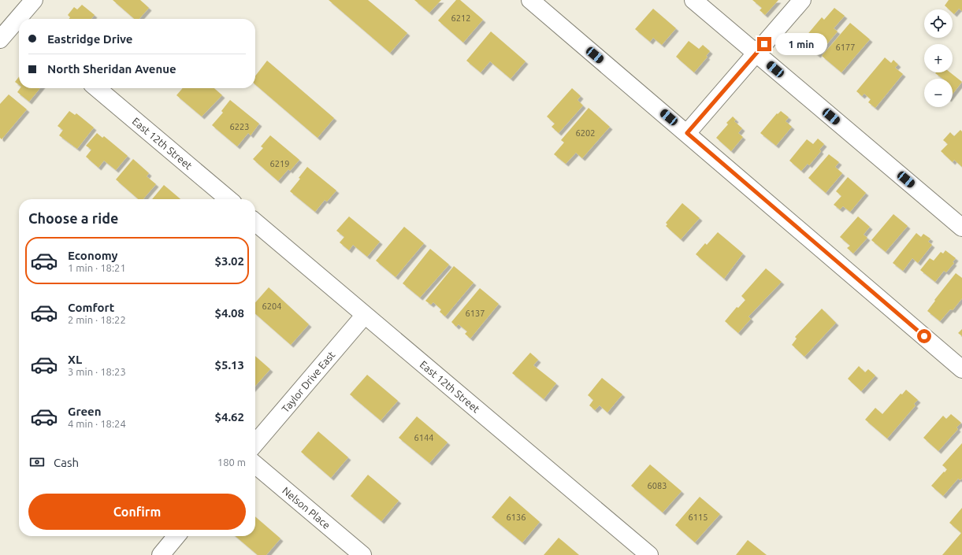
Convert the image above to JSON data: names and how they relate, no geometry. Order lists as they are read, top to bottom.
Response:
{
  "streets": {
    "street": ["East 12th Street", "Taylor Drive East", "Nelson Place"]
  },
  "crossings": [
    ["East 12th Street", "Taylor Drive East"]
  ],
  "house_numbers": [
    "6212",
    "6177",
    "6223",
    "6202",
    "6219",
    "6204",
    "6137",
    "6144",
    "6083",
    "6136",
    "6115"
  ],
  "page": {
    "map_buttons": ["+", "−"],
    "banner": ["Eastridge Drive", "North Sheridan Avenue"],
    "bubble": "1 min",
    "heading": "Choose a ride",
    "list": [
      {
        "name": "Economy",
        "note": "1 min · 18:21",
        "value": "$3.02"
      },
      {
        "name": "Comfort",
        "note": "2 min · 18:22",
        "value": "$4.08"
      },
      {
        "name": "XL",
        "note": "3 min · 18:23",
        "value": "$5.13"
      },
      {
        "name": "Green",
        "note": "4 min · 18:24",
        "value": "$4.62"
      }
    ],
    "pay": ["Cash", "180 m"],
    "buttons": "Confirm"
  }
}
